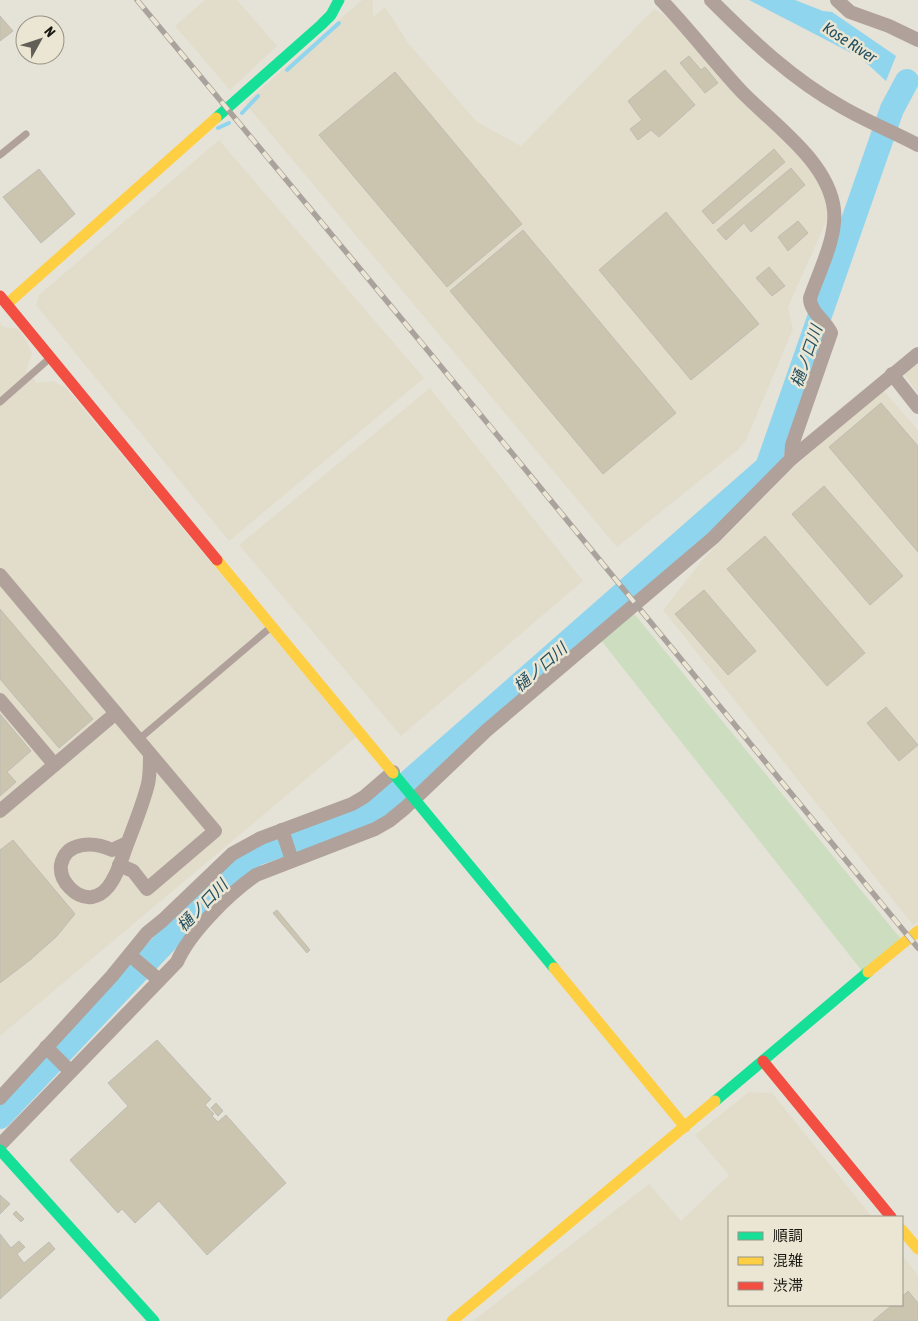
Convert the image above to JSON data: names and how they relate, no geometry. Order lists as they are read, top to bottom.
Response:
{
  "water": ["Kose River", "樋ノ口川"],
  "legend": ["順調", "混雑", "渋滞"],
  "north": "top right"
}
